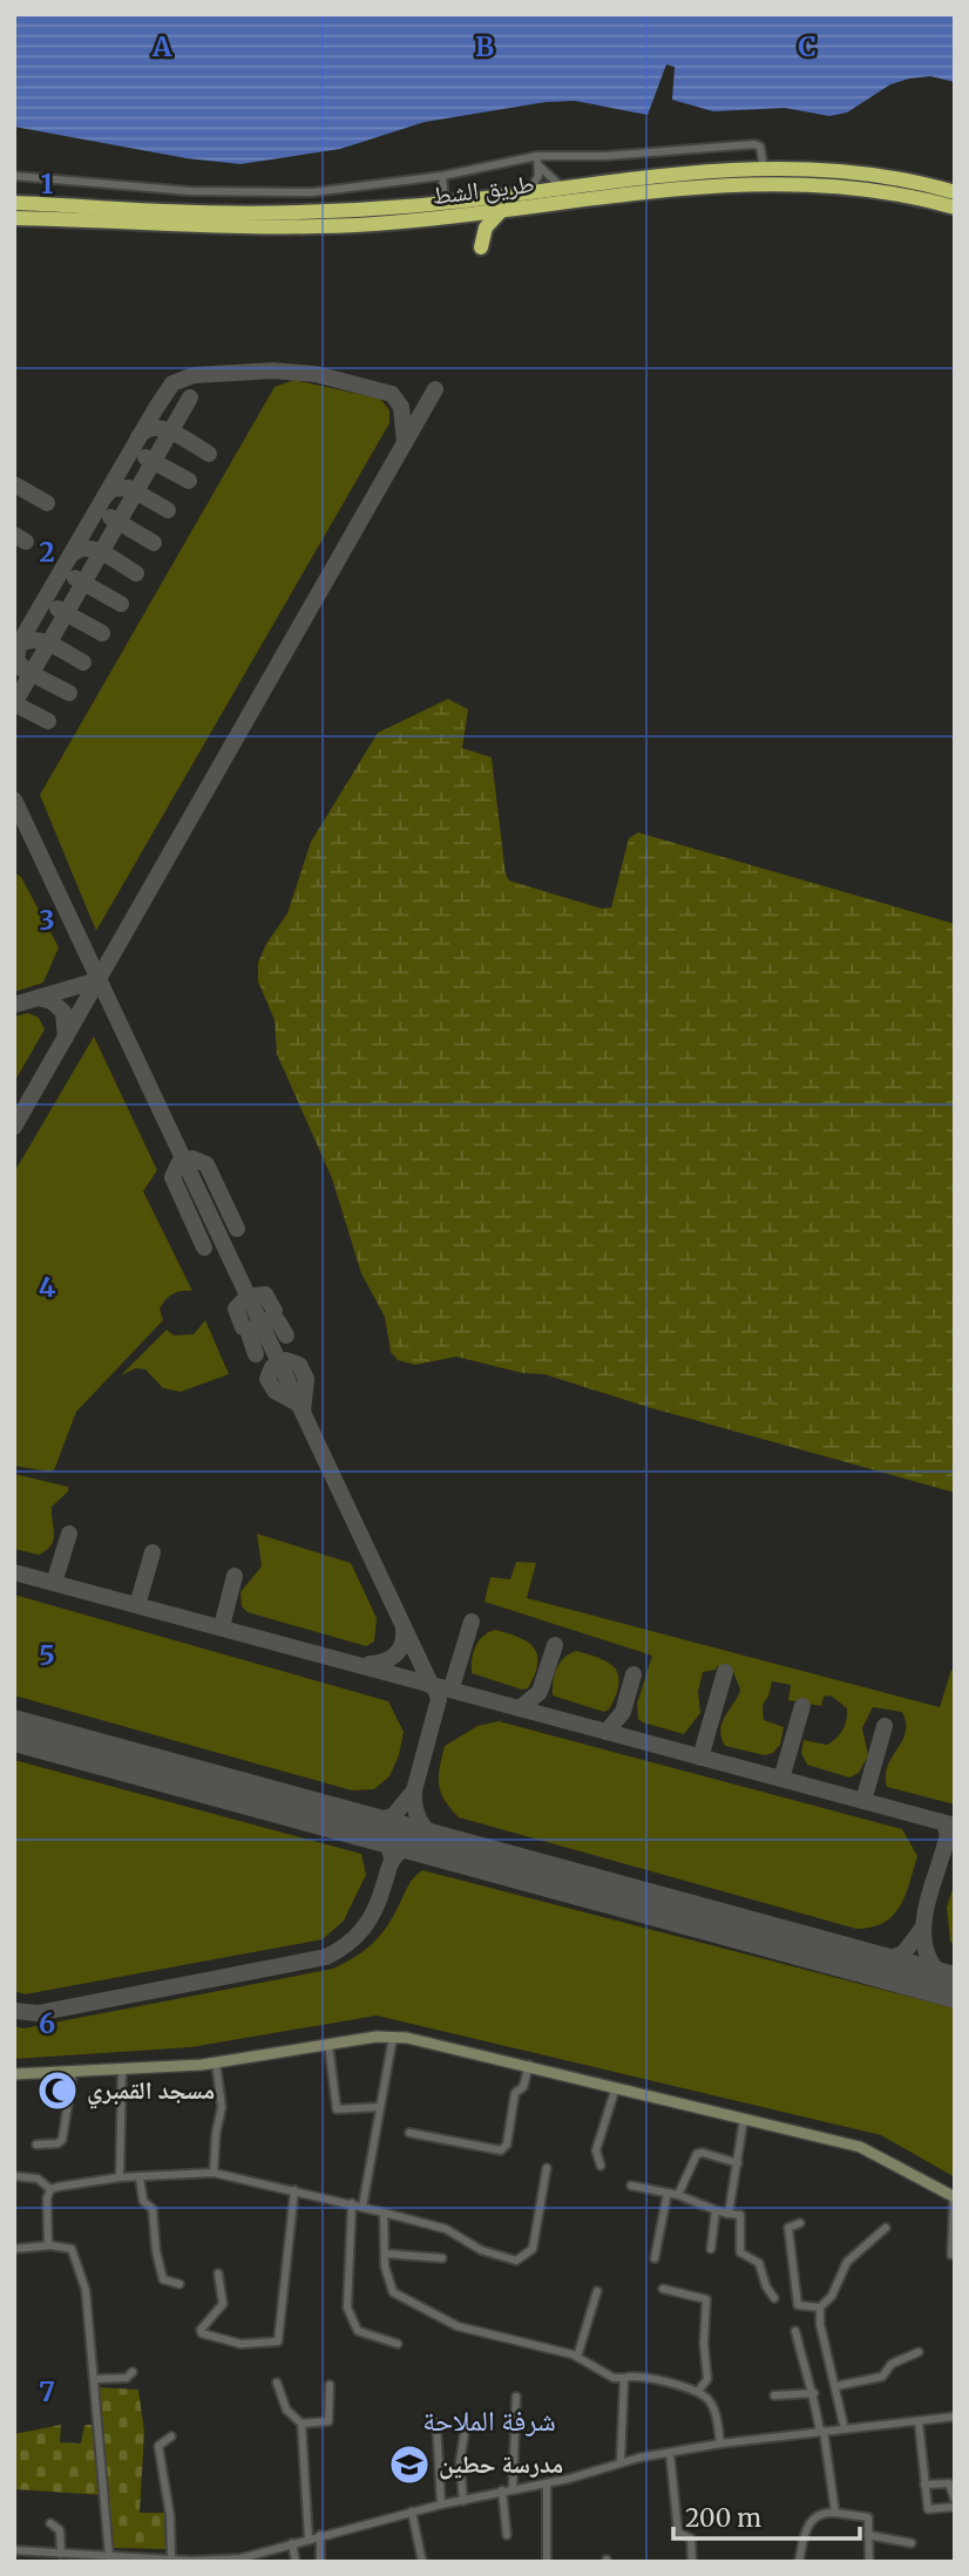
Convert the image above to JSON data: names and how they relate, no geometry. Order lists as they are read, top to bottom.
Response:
{
  "streets": {
    "highway": ["طريق الشط"]
  },
  "districts": ["شرفة الملاحة"],
  "places": {
    "mosque": ["مسجد القمبري"],
    "school or university": ["مدرسة حطين"]
  },
  "scale_bar": "200 m",
  "grid": {
    "columns": ["A", "B", "C"],
    "rows": [
      "1",
      "2",
      "3",
      "4",
      "5",
      "6",
      "7"
    ]
  }
}
